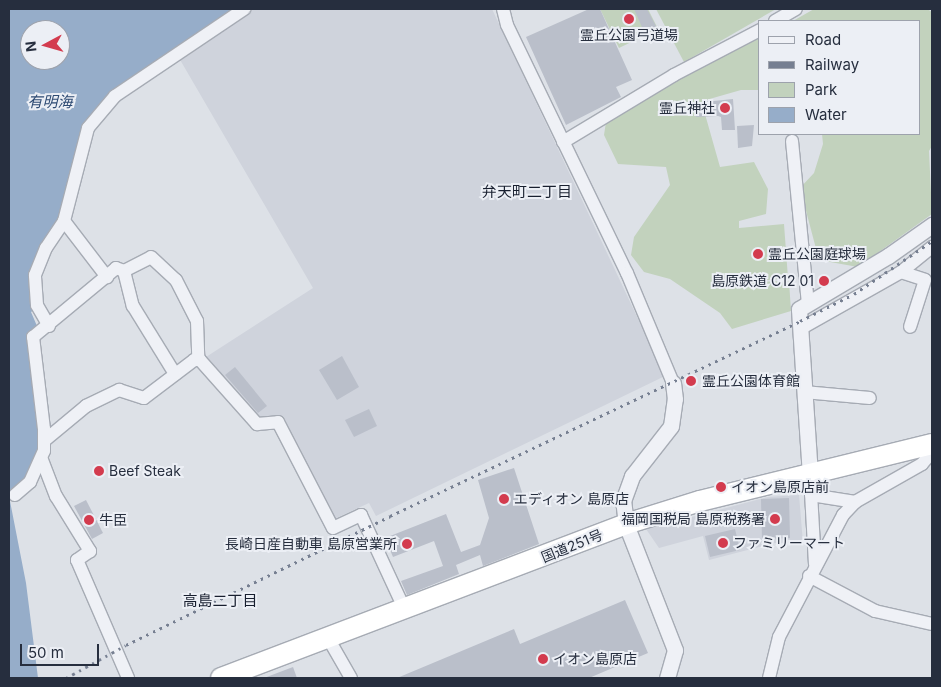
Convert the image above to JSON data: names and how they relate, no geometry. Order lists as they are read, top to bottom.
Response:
{
  "streets": {
    "highway": ["国道251号"]
  },
  "districts": ["弁天町二丁目", "高島二丁目"],
  "water": ["有明海"],
  "places": [
    "霊丘公園弓道場",
    "霊丘神社",
    "霊丘公園庭球場",
    "島原鉄道 C12 01",
    "霊丘公園体育館",
    "Beef Steak",
    "イオン島原店前",
    "エディオン 島原店",
    "福岡国税局 島原税務署",
    "牛臣",
    "ファミリーマート",
    "長崎日産自動車 島原営業所",
    "イオン島原店"
  ],
  "legend": [
    "Road",
    "Railway",
    "Park",
    "Water"
  ],
  "scale_bar": "50 m",
  "north": "left"
}
